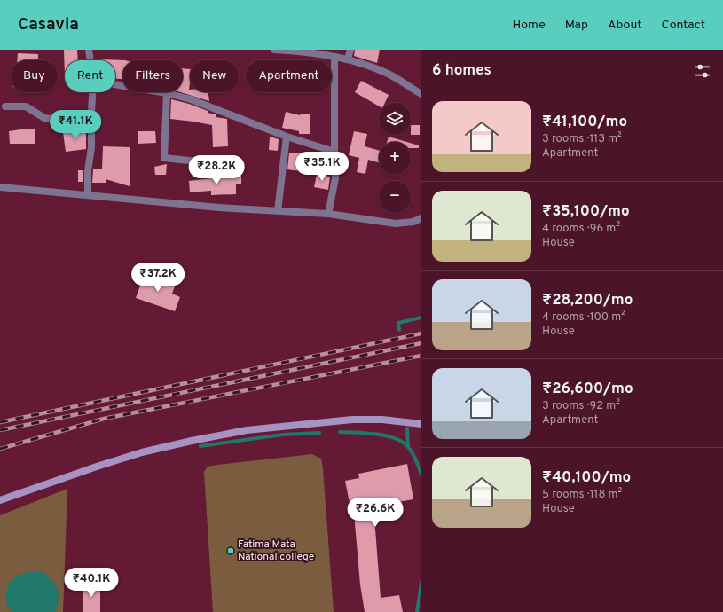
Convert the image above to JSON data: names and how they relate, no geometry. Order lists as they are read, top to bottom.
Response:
{
  "places": ["Fatima Mata National college"],
  "page": {
    "header": "Casavia",
    "nav": [
      "Home",
      "Map",
      "About",
      "Contact"
    ],
    "heading": "6 homes",
    "chip": [
      "Buy",
      "Rent",
      "Filters",
      "New",
      "Apartment"
    ],
    "list": [
      {
        "name": "₹41,100/mo",
        "note": "3 rooms · 113 m² · Apartment"
      },
      {
        "name": "₹35,100/mo",
        "note": "4 rooms · 96 m² · House"
      },
      {
        "name": "₹28,200/mo",
        "note": "4 rooms · 100 m² · House"
      },
      {
        "name": "₹26,600/mo",
        "note": "3 rooms · 92 m² · Apartment"
      },
      {
        "name": "₹40,100/mo",
        "note": "5 rooms · 118 m² · House"
      }
    ],
    "map_buttons": ["+", "−"],
    "price": [
      "₹41.1K",
      "₹35.1K",
      "₹28.2K",
      "₹37.2K",
      "₹26.6K",
      "₹40.1K"
    ]
  }
}
